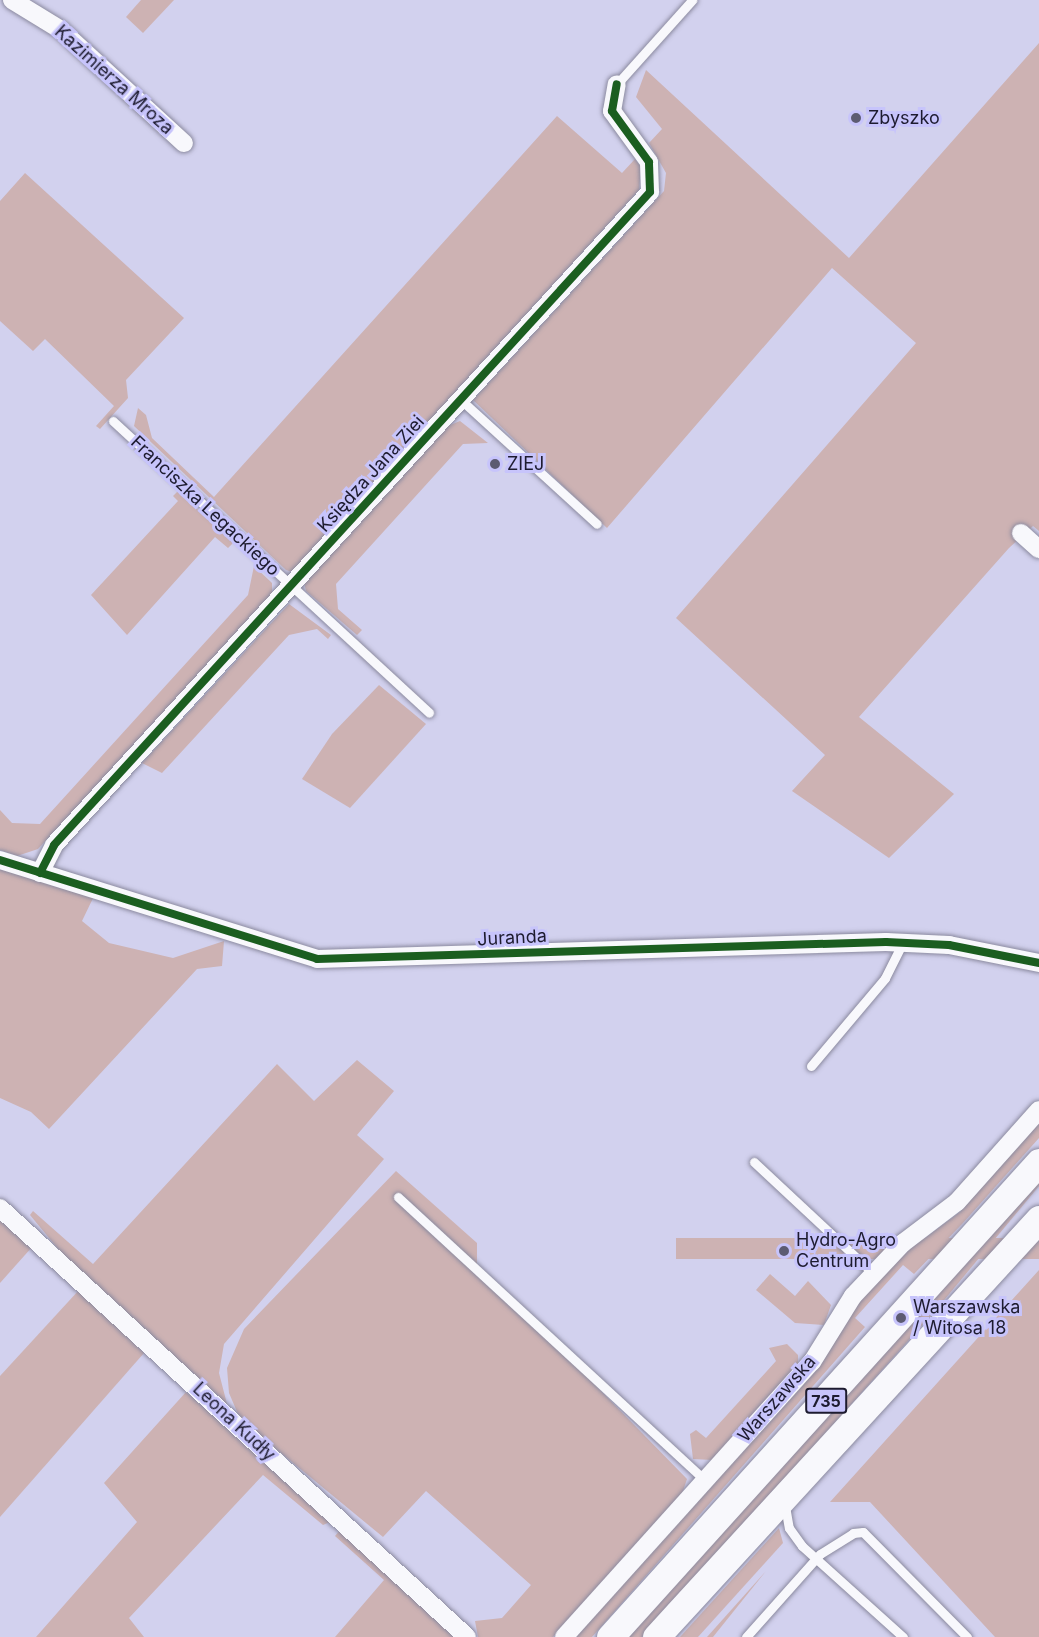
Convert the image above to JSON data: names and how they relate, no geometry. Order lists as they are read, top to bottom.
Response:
{
  "streets": {
    "main road": ["Warszawska", "735"],
    "street": [
      "Kazimierza Mroza",
      "Księdza Jana Ziei",
      "Juranda",
      "Leona Kudły"
    ],
    "lane": ["Franciszka Legackiego"]
  },
  "crossings": [
    ["Księdza Jana Ziei", "Franciszka Legackiego"],
    ["Księdza Jana Ziei", "Juranda"]
  ],
  "places": [
    "Zbyszko",
    "ZIEJ",
    "Hydro-Agro Centrum",
    "Warszawska / Witosa 18"
  ]
}
